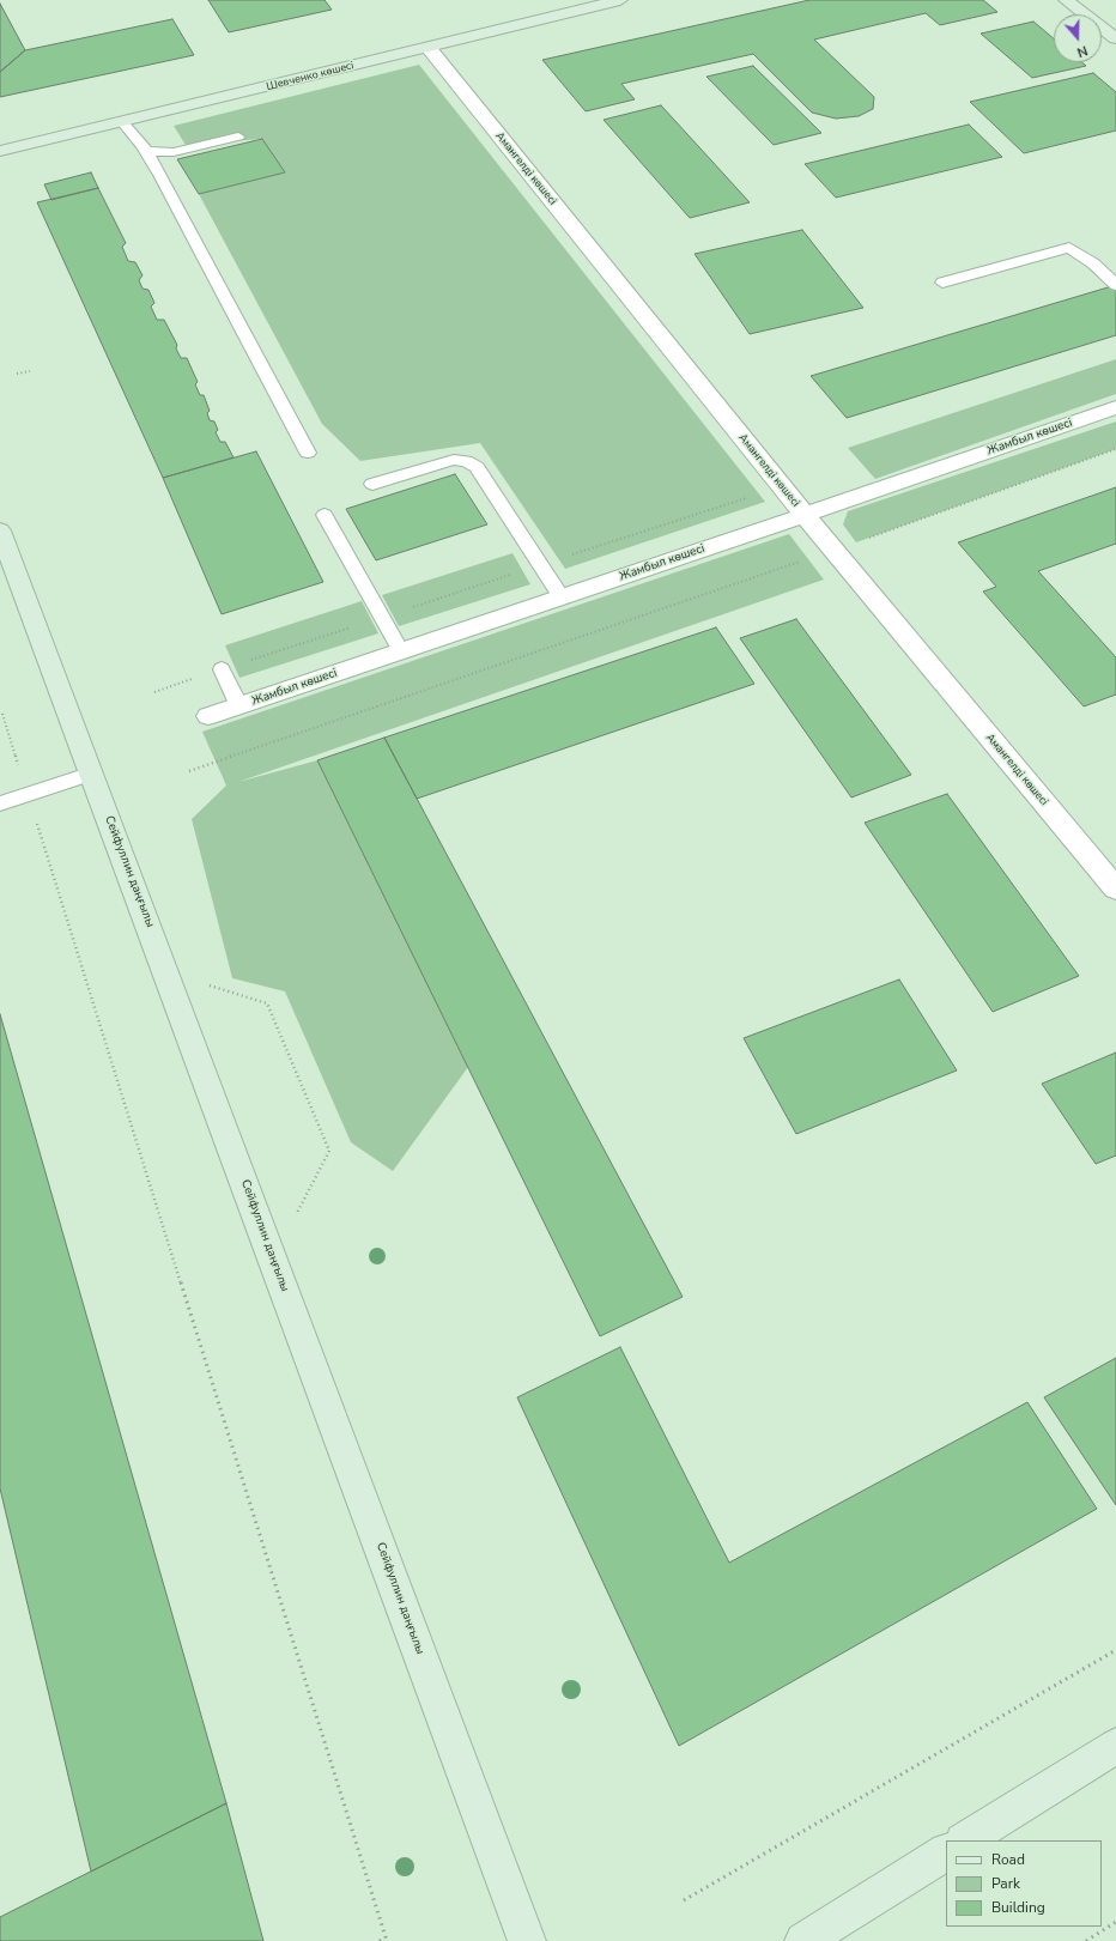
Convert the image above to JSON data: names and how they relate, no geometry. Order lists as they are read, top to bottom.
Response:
{
  "streets": {
    "main road": ["Шевченко көшесі", "Сейфуллин даңғылы"],
    "street": ["Амангелді көшесі", "Жамбыл көшесі"]
  },
  "crossings": [
    ["Шевченко көшесі", "Амангелді көшесі"],
    ["Амангелді көшесі", "Жамбыл көшесі"]
  ],
  "legend": ["Road", "Park", "Building"],
  "north": "bottom"
}
